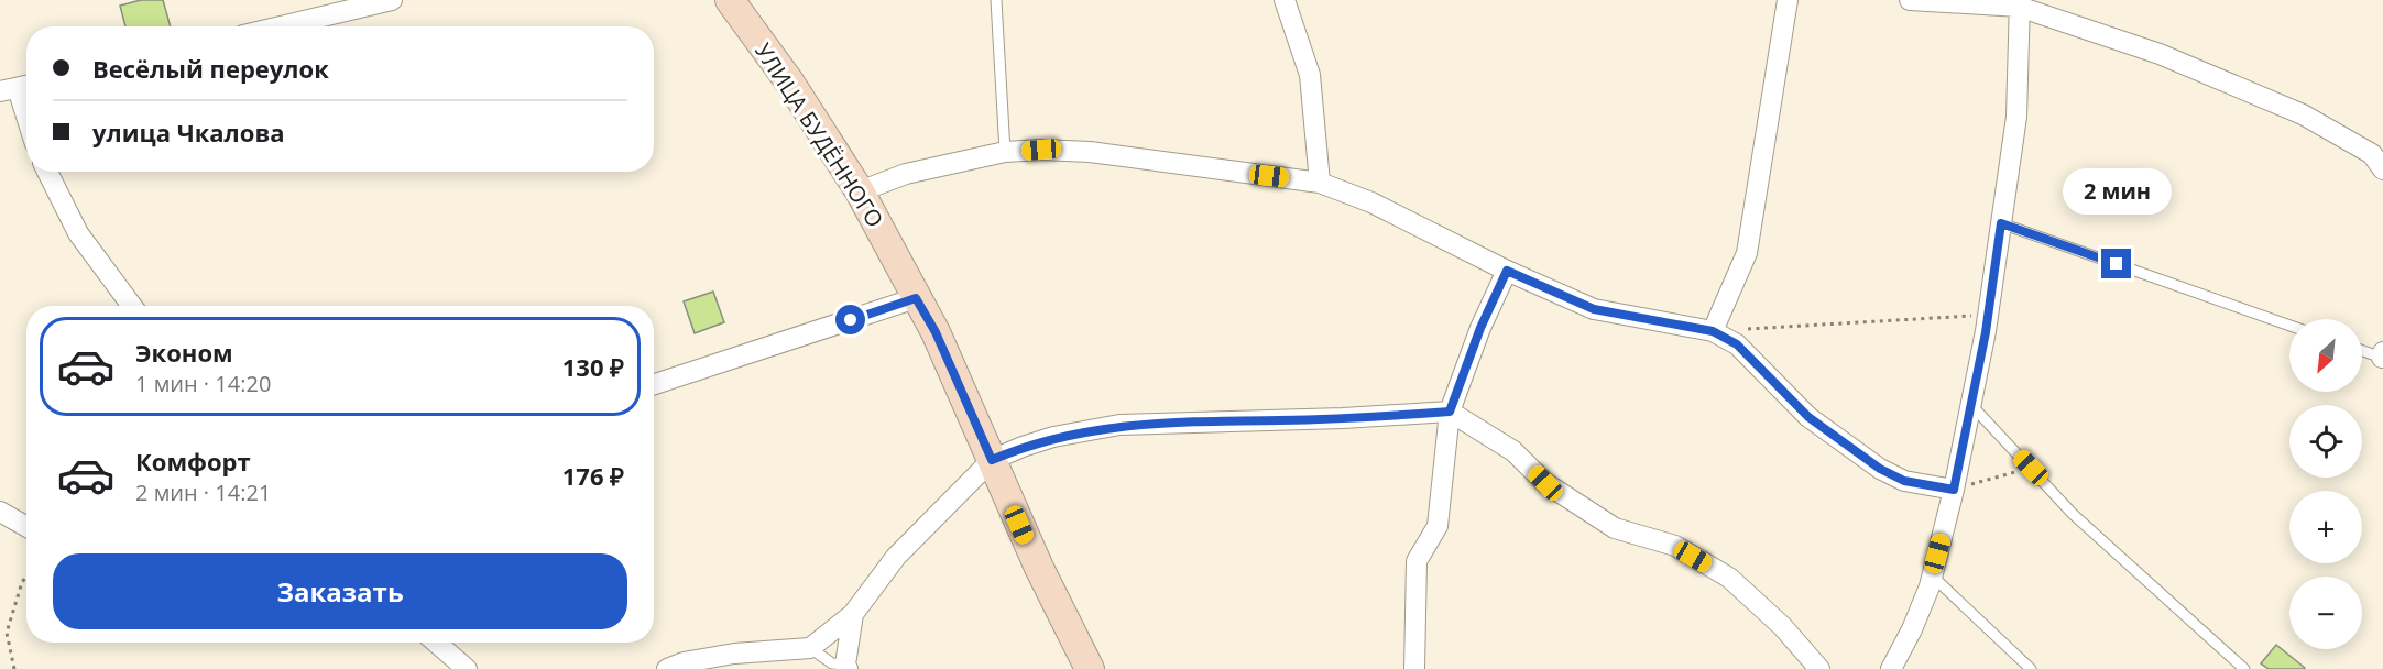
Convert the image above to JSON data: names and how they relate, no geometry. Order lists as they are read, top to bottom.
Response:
{
  "streets": {
    "main road": ["УЛИЦА БУДЁННОГО"]
  },
  "north": "bottom left",
  "page": {
    "banner": ["Весёлый переулок", "улица Чкалова"],
    "bubble": "2 мин",
    "list": [
      {
        "name": "Эконом",
        "note": "1 мин · 14:20",
        "value": "130 ₽"
      },
      {
        "name": "Комфорт",
        "note": "2 мин · 14:21",
        "value": "176 ₽"
      }
    ],
    "map_buttons": ["+", "−"],
    "buttons": "Заказать"
  }
}
